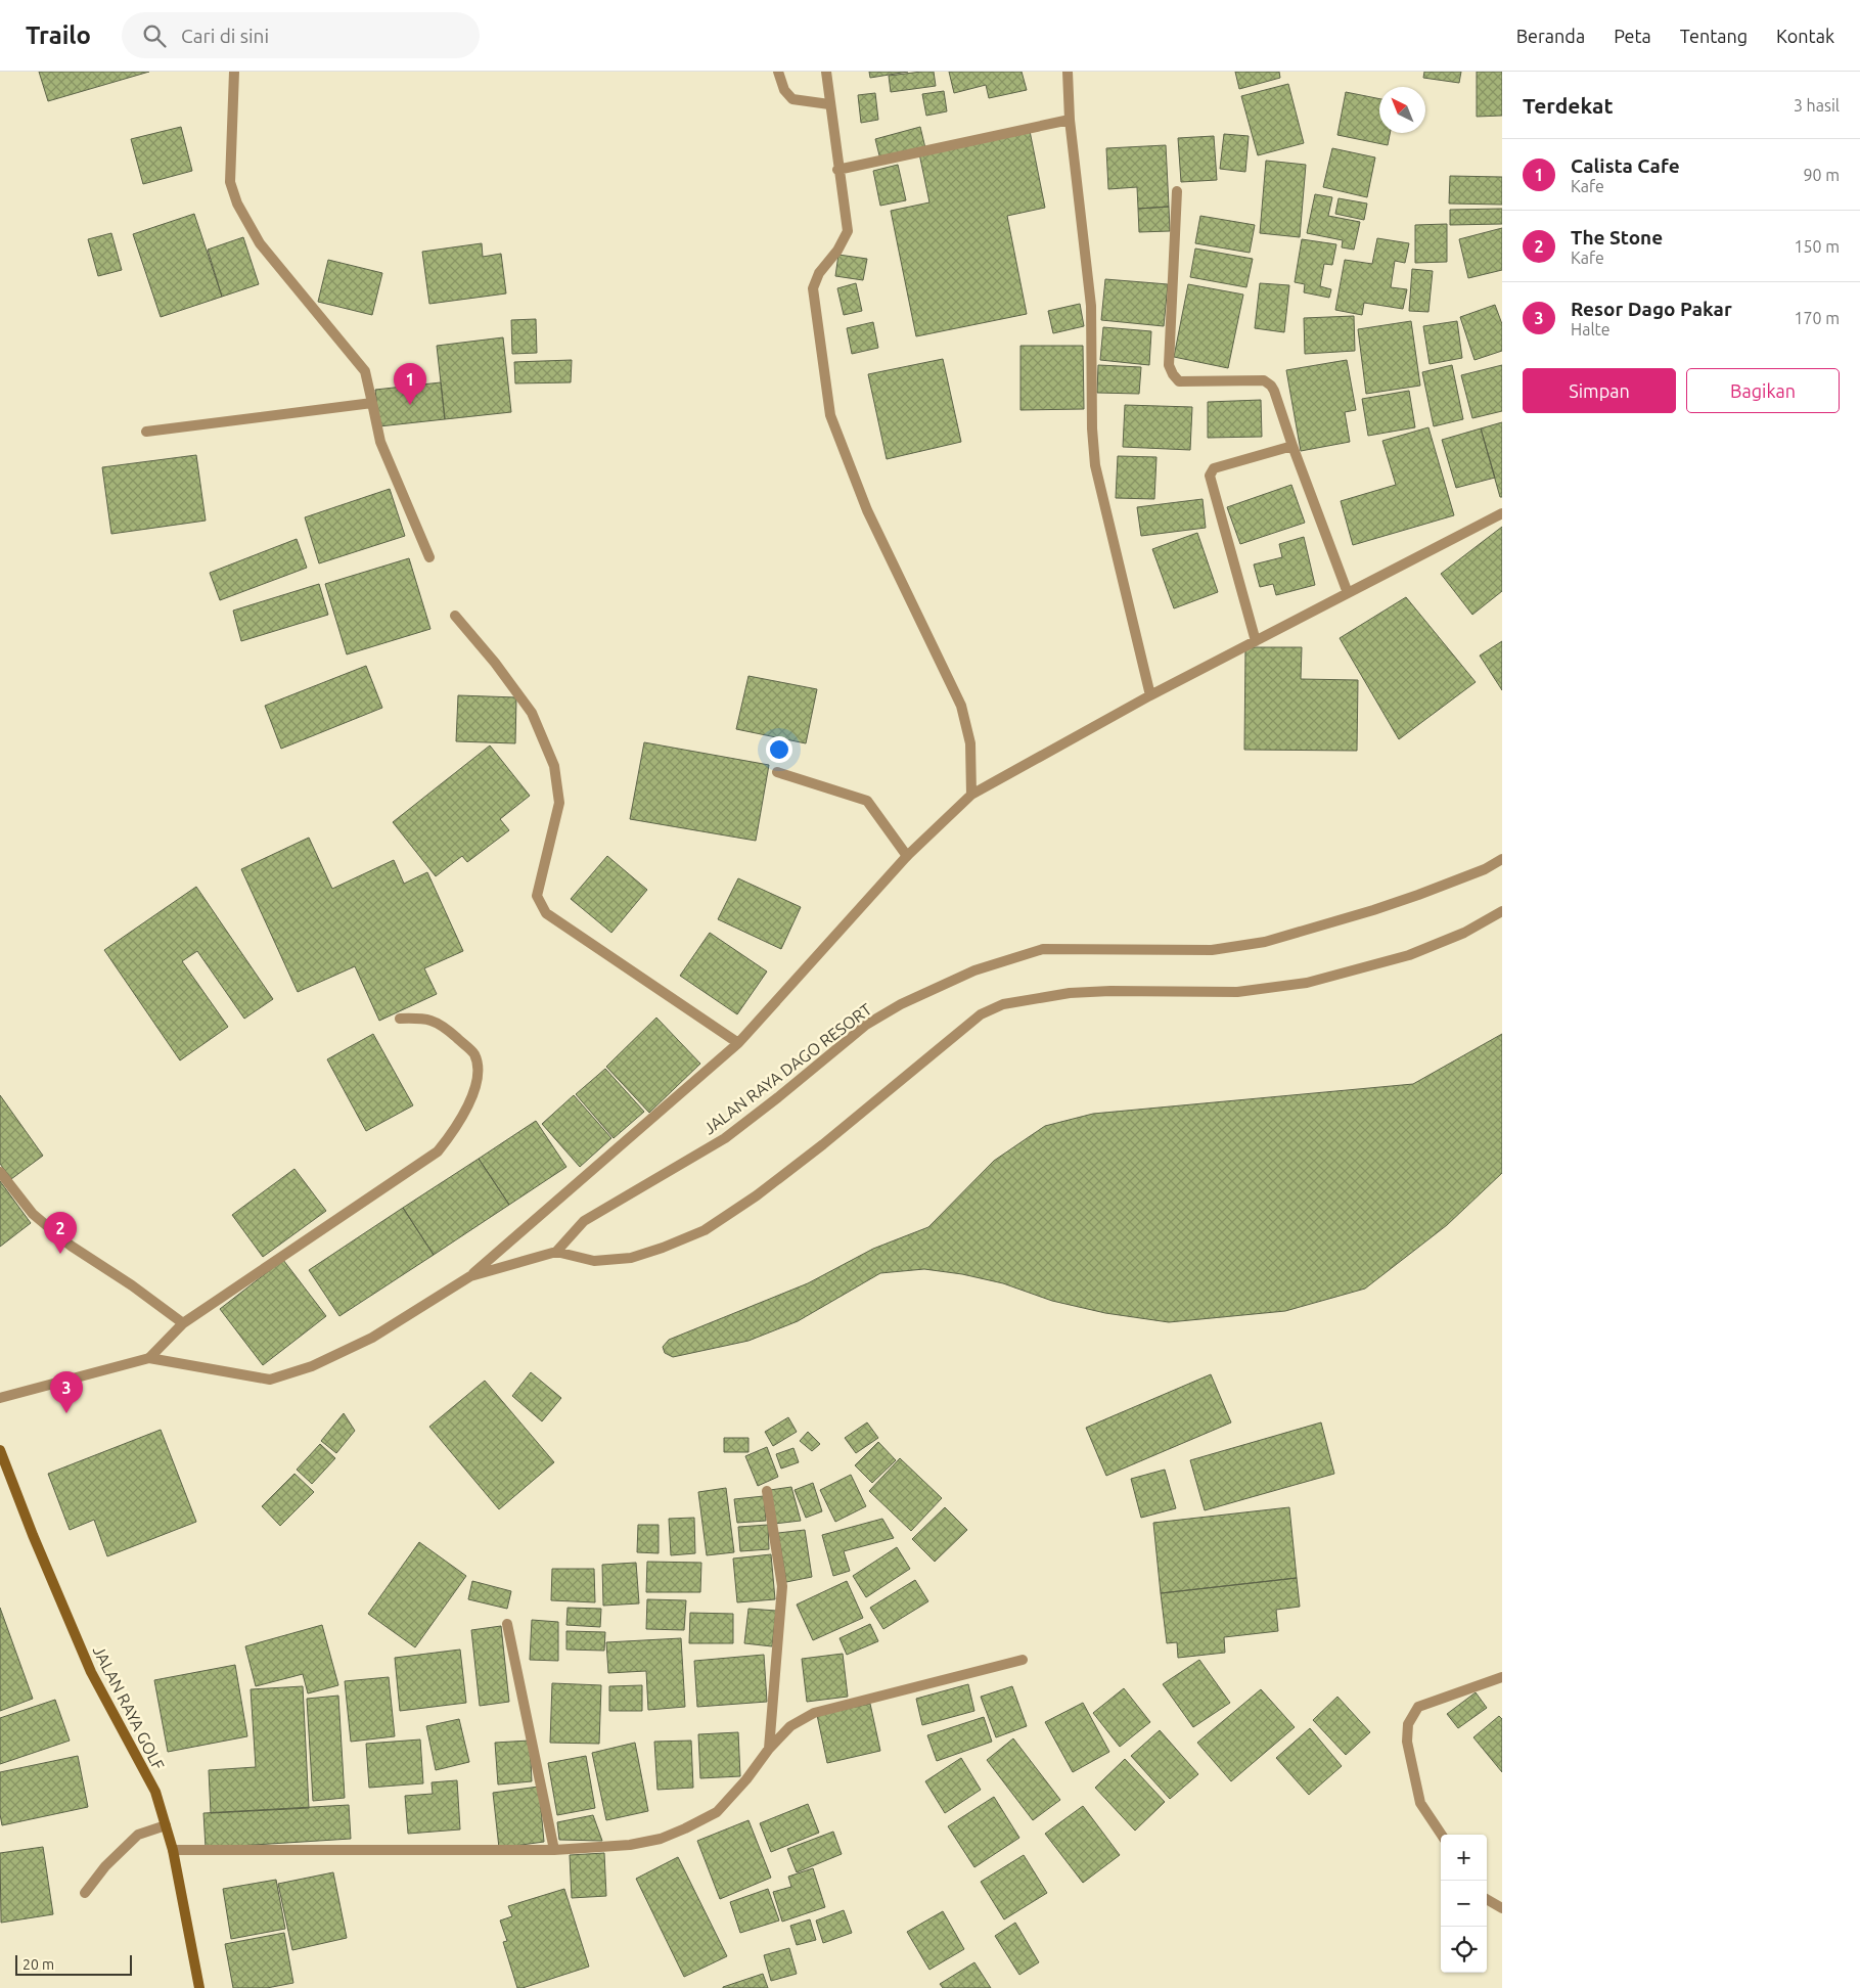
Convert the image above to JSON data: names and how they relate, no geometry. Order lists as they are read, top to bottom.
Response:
{
  "streets": {
    "street": ["JALAN RAYA DAGO RESORT", "JALAN RAYA GOLF"]
  },
  "scale_bar": "20 m",
  "north": "top left",
  "page": {
    "header": "Trailo",
    "search": "Cari di sini",
    "nav": [
      "Beranda",
      "Peta",
      "Tentang",
      "Kontak"
    ],
    "heading": ["Terdekat", "3 hasil"],
    "list": [
      {
        "mark": "1",
        "name": "Calista Cafe",
        "note": "Kafe",
        "value": "90 m"
      },
      {
        "mark": "2",
        "name": "The Stone",
        "note": "Kafe",
        "value": "150 m"
      },
      {
        "mark": "3",
        "name": "Resor Dago Pakar",
        "note": "Halte",
        "value": "170 m"
      }
    ],
    "buttons": ["Simpan", "Bagikan"],
    "pins": ["1", "2", "3"],
    "map_buttons": ["+", "−"],
    "scale": "20 m"
  }
}
